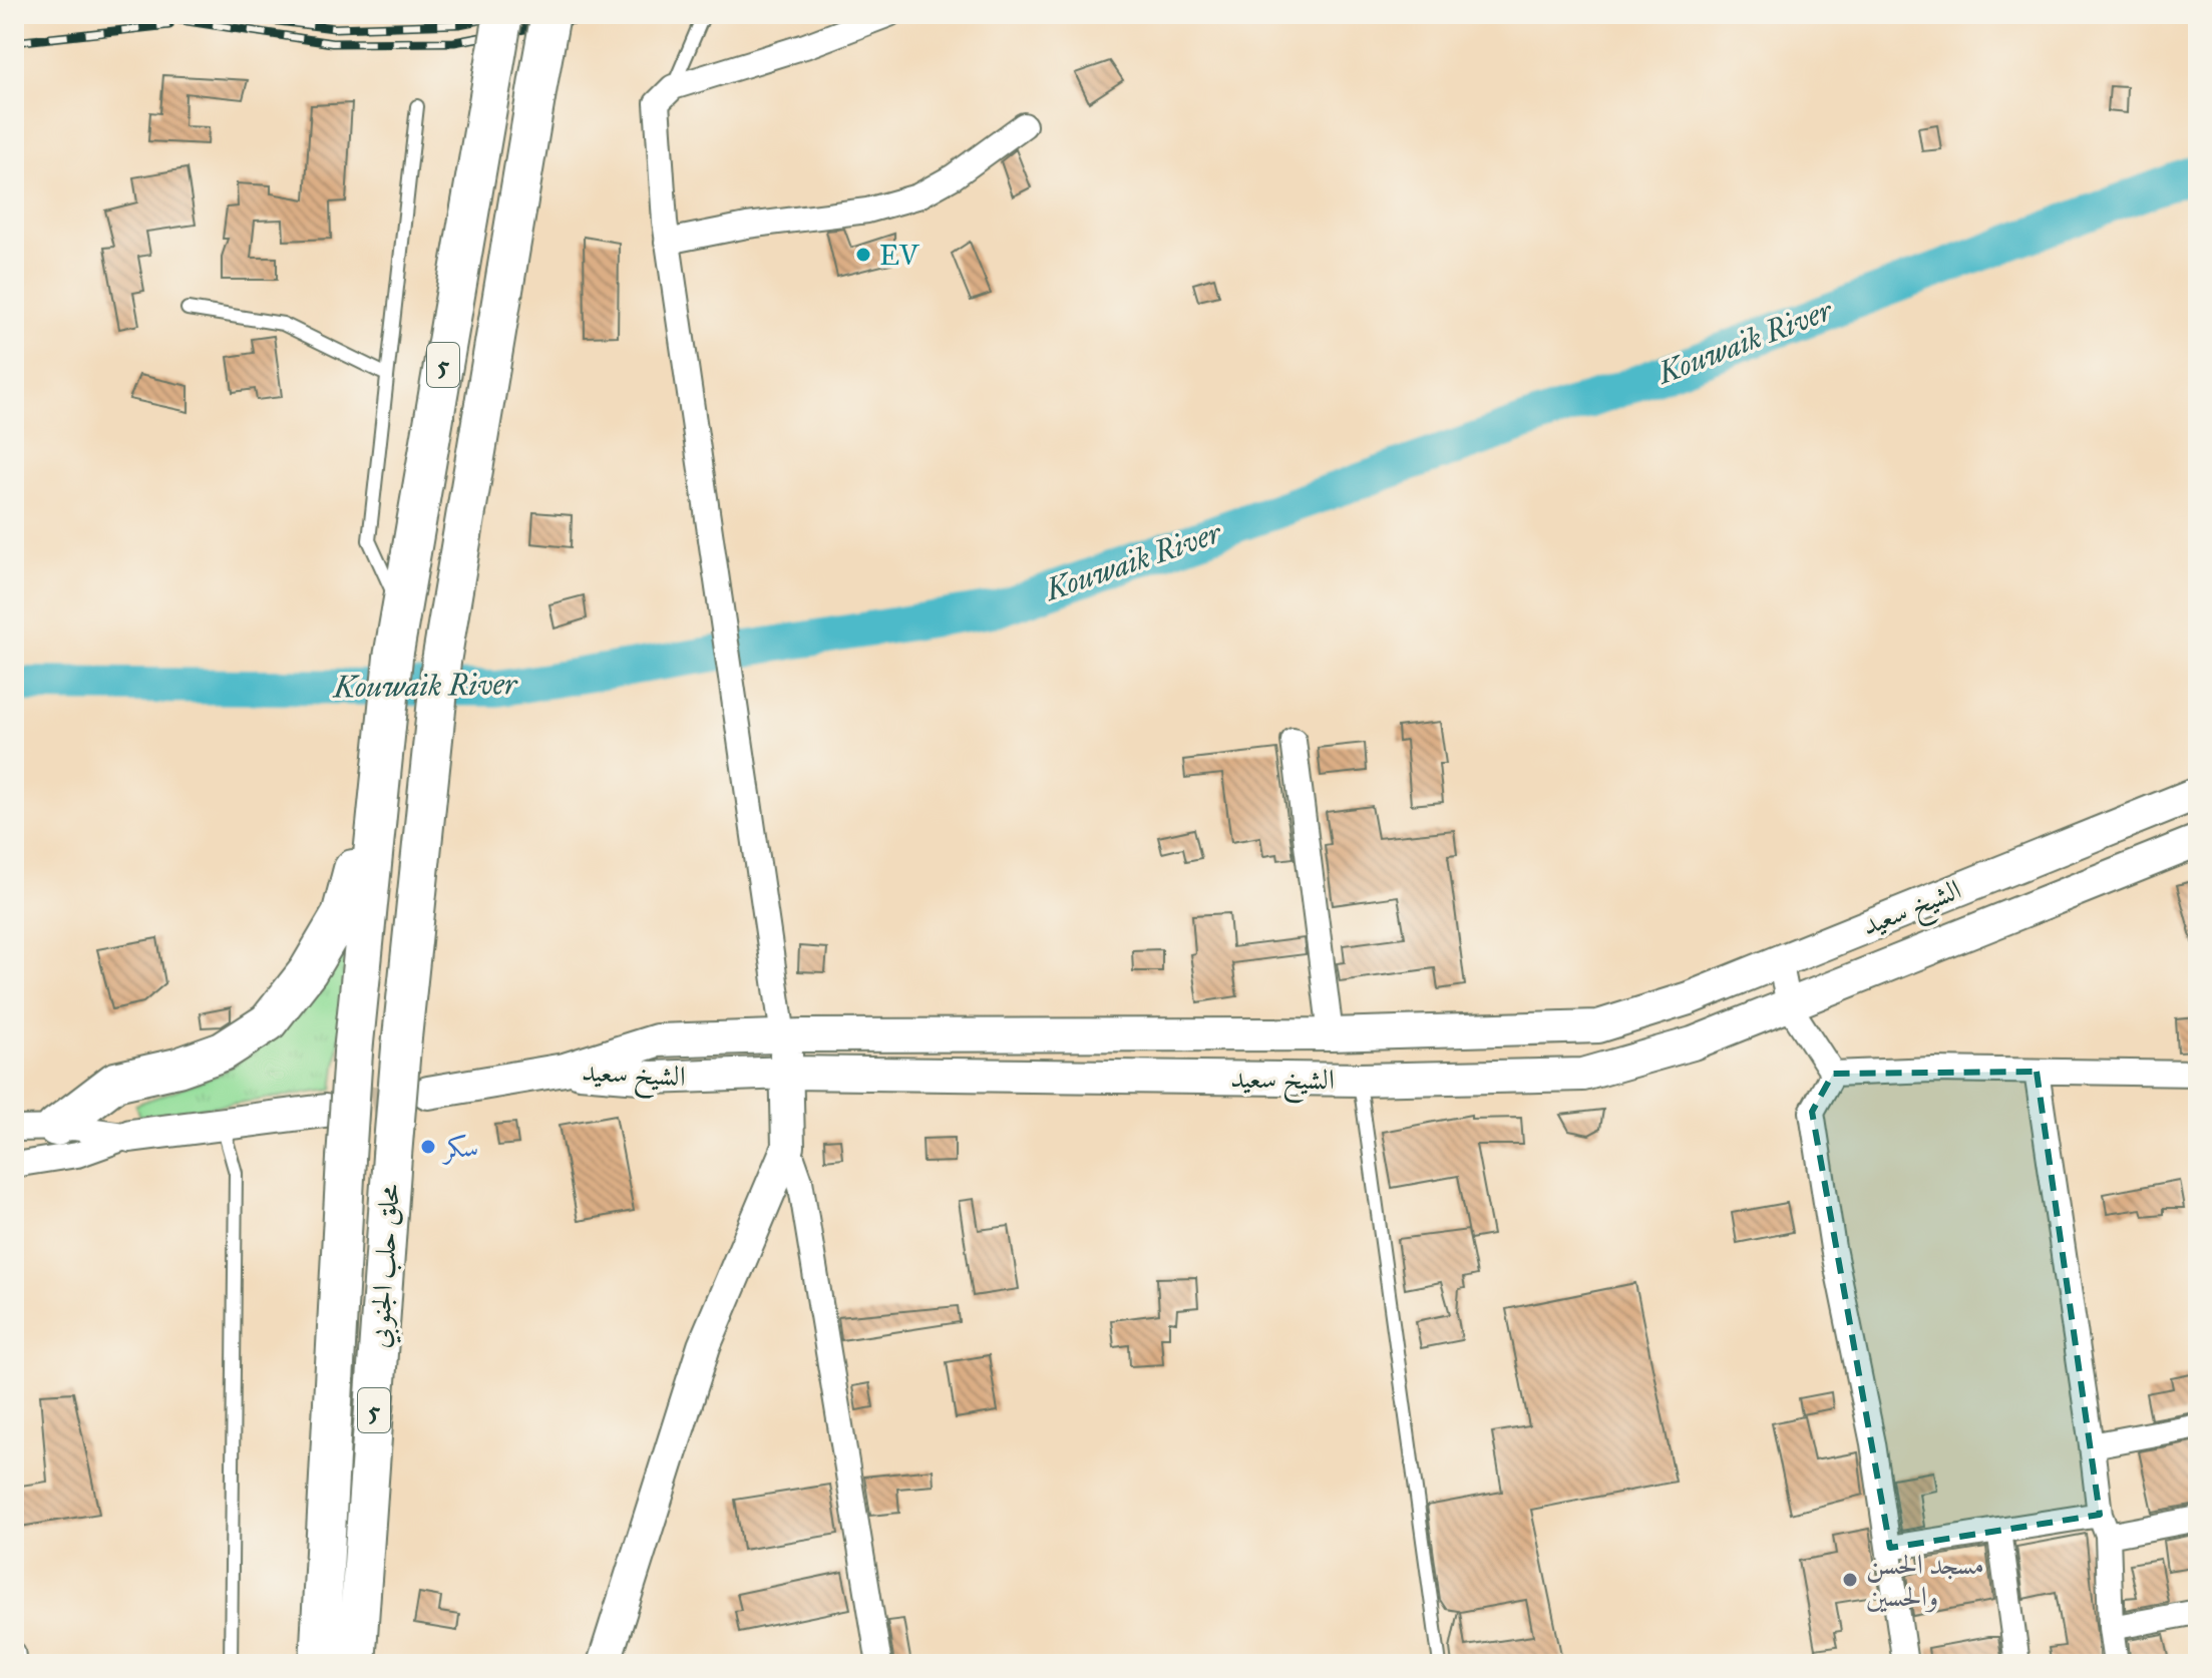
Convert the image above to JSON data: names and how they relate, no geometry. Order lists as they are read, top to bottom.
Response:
{
  "streets": {
    "highway": ["5", "محلق حلب الجنوبي"],
    "main road": ["الشيخ سعيد"]
  },
  "crossings": [
    ["5", "محلق حلب الجنوبي"]
  ],
  "water": ["Kouwaik River"],
  "places": ["EV", "سكر", "مسجد الحسن والحسين"]
}
